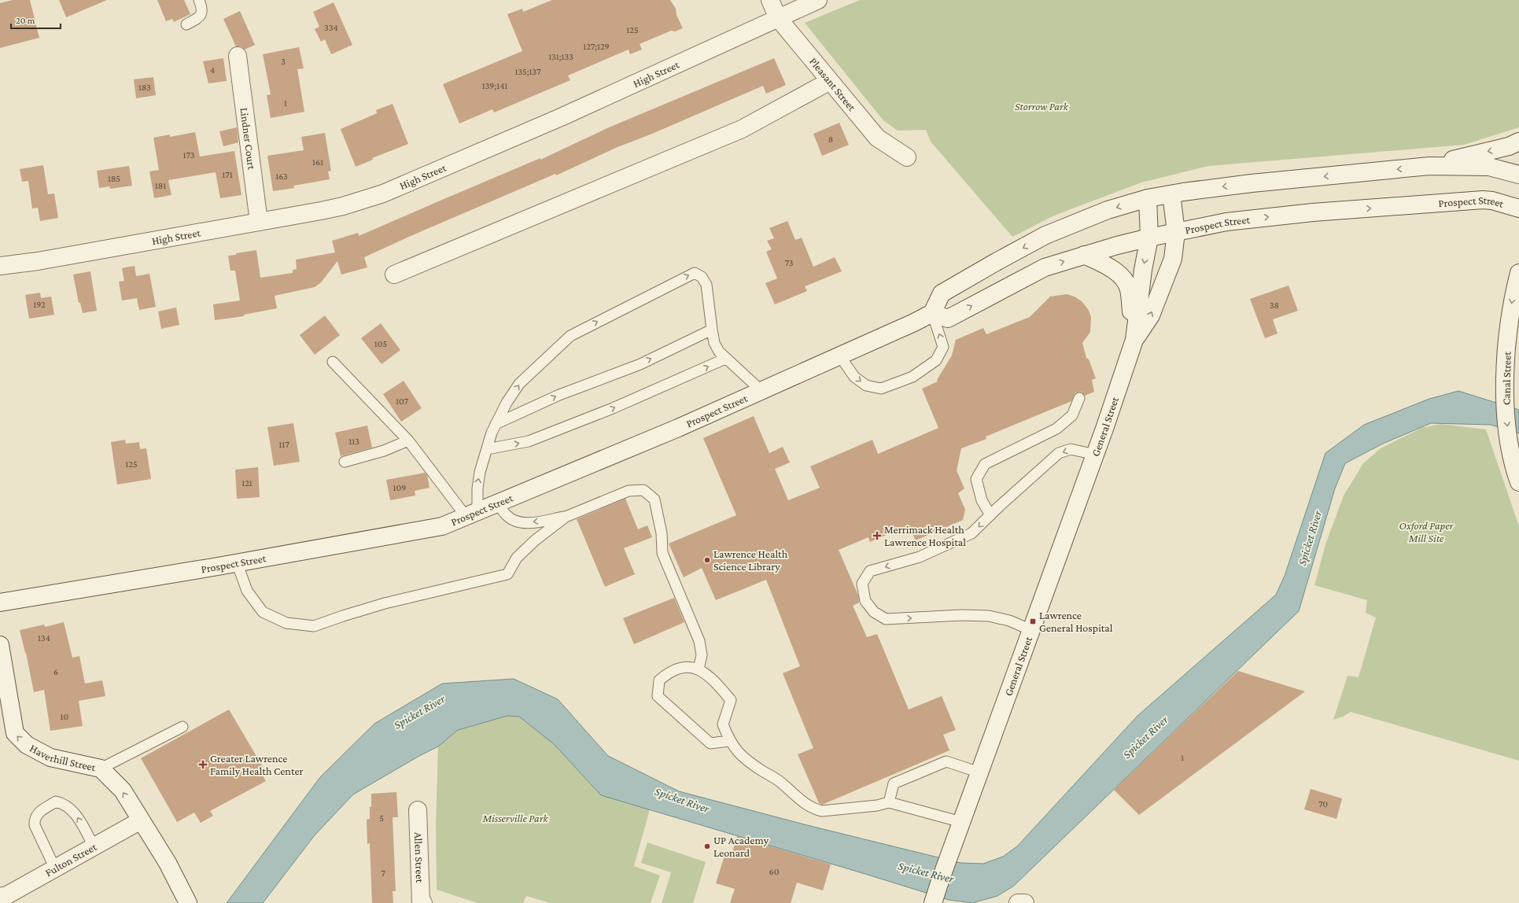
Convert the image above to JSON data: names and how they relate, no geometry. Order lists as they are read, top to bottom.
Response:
{
  "streets": {
    "street": [
      "High Street",
      "Pleasant Street",
      "Lindner Court",
      "Prospect Street",
      "Canal Street",
      "General Street",
      "Haverhill Street",
      "Allen Street",
      "Fulton Street"
    ]
  },
  "crossings": [
    ["High Street", "Pleasant Street"],
    ["High Street", "Lindner Court"],
    ["Prospect Street", "General Street"],
    ["Haverhill Street", "Fulton Street"]
  ],
  "one_way": ["Canal Street", "Haverhill Street"],
  "water": ["Spicket River"],
  "parks": ["Storrow Park", "Oxford Paper Mill Site", "Misserville Park"],
  "places": {
    "health": ["Merrimack Health Lawrence Hospital", "Greater Lawrence Family Health Center"],
    "other": ["Lawrence Health Science Library", "UP Academy Leonard"],
    "transit": ["Lawrence General Hospital"]
  },
  "house_numbers": [
    "334",
    "125",
    "127;129",
    "131;133",
    "3",
    "4",
    "135;137",
    "139;141",
    "183",
    "1",
    "8",
    "173",
    "161",
    "171",
    "163",
    "185",
    "181",
    "73",
    "192",
    "38",
    "105",
    "107",
    "113",
    "117",
    "125",
    "121",
    "109",
    "134",
    "6",
    "10",
    "1",
    "70",
    "5",
    "60",
    "7"
  ],
  "scale_bar": "20 m"
}
